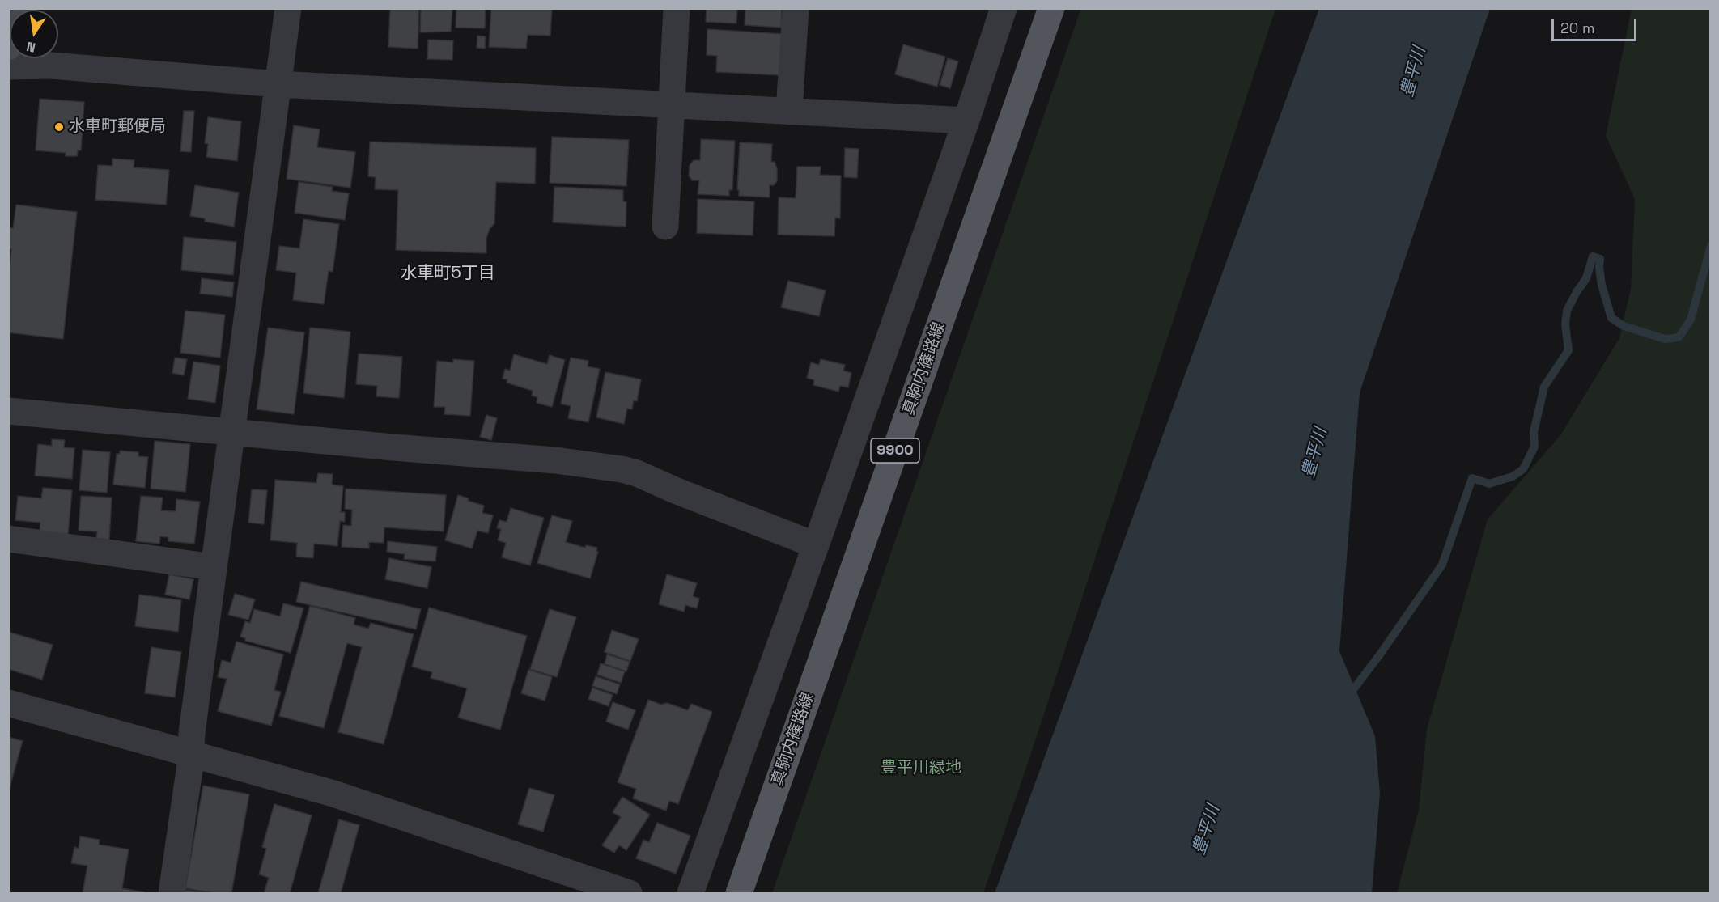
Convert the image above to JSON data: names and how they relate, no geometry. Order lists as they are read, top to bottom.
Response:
{
  "streets": {
    "main road": ["真駒内篠路線", "9900"]
  },
  "districts": ["水車町5丁目"],
  "water": ["豊平川"],
  "parks": ["豊平川緑地"],
  "places": ["水車町郵便局"],
  "scale_bar": "20 m",
  "north": "bottom"
}
